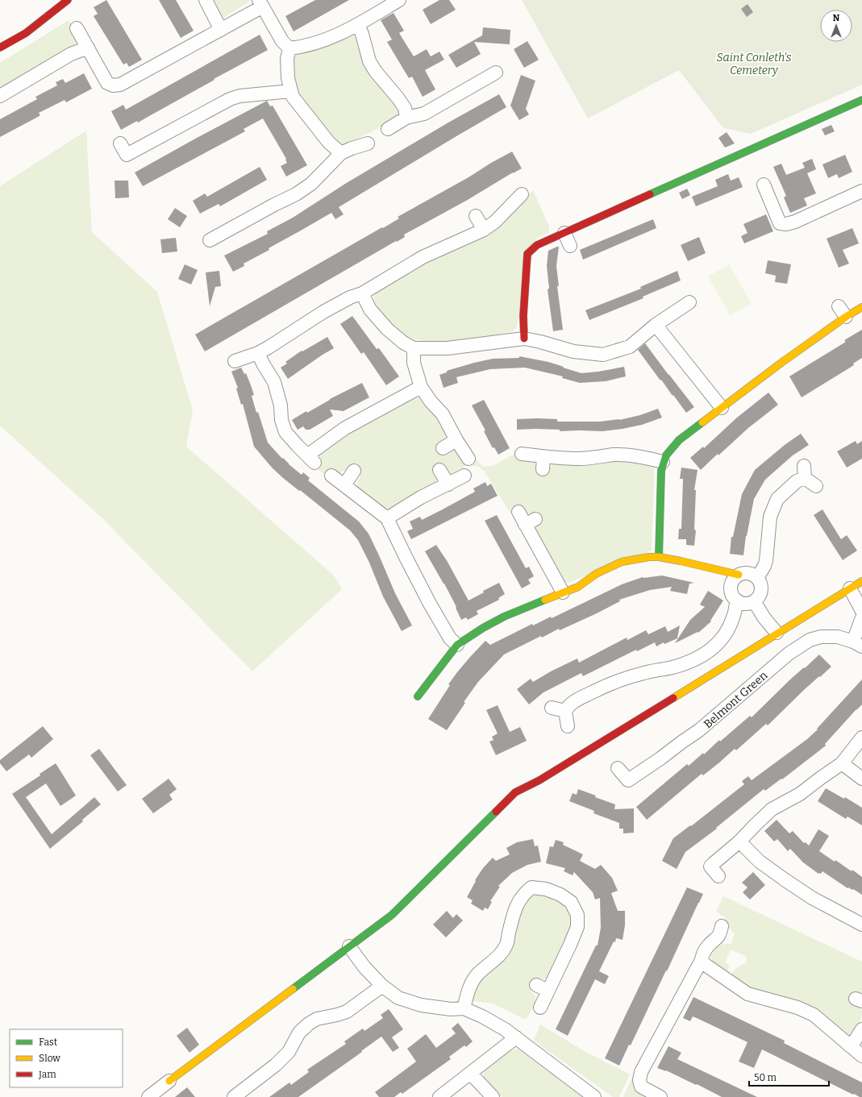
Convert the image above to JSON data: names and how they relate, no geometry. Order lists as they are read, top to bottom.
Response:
{
  "streets": {
    "street": ["Belmont Green"]
  },
  "parks": ["Saint Conleth's Cemetery"],
  "legend": ["Fast", "Slow", "Jam"],
  "scale_bar": "50 m",
  "north": "top"
}
